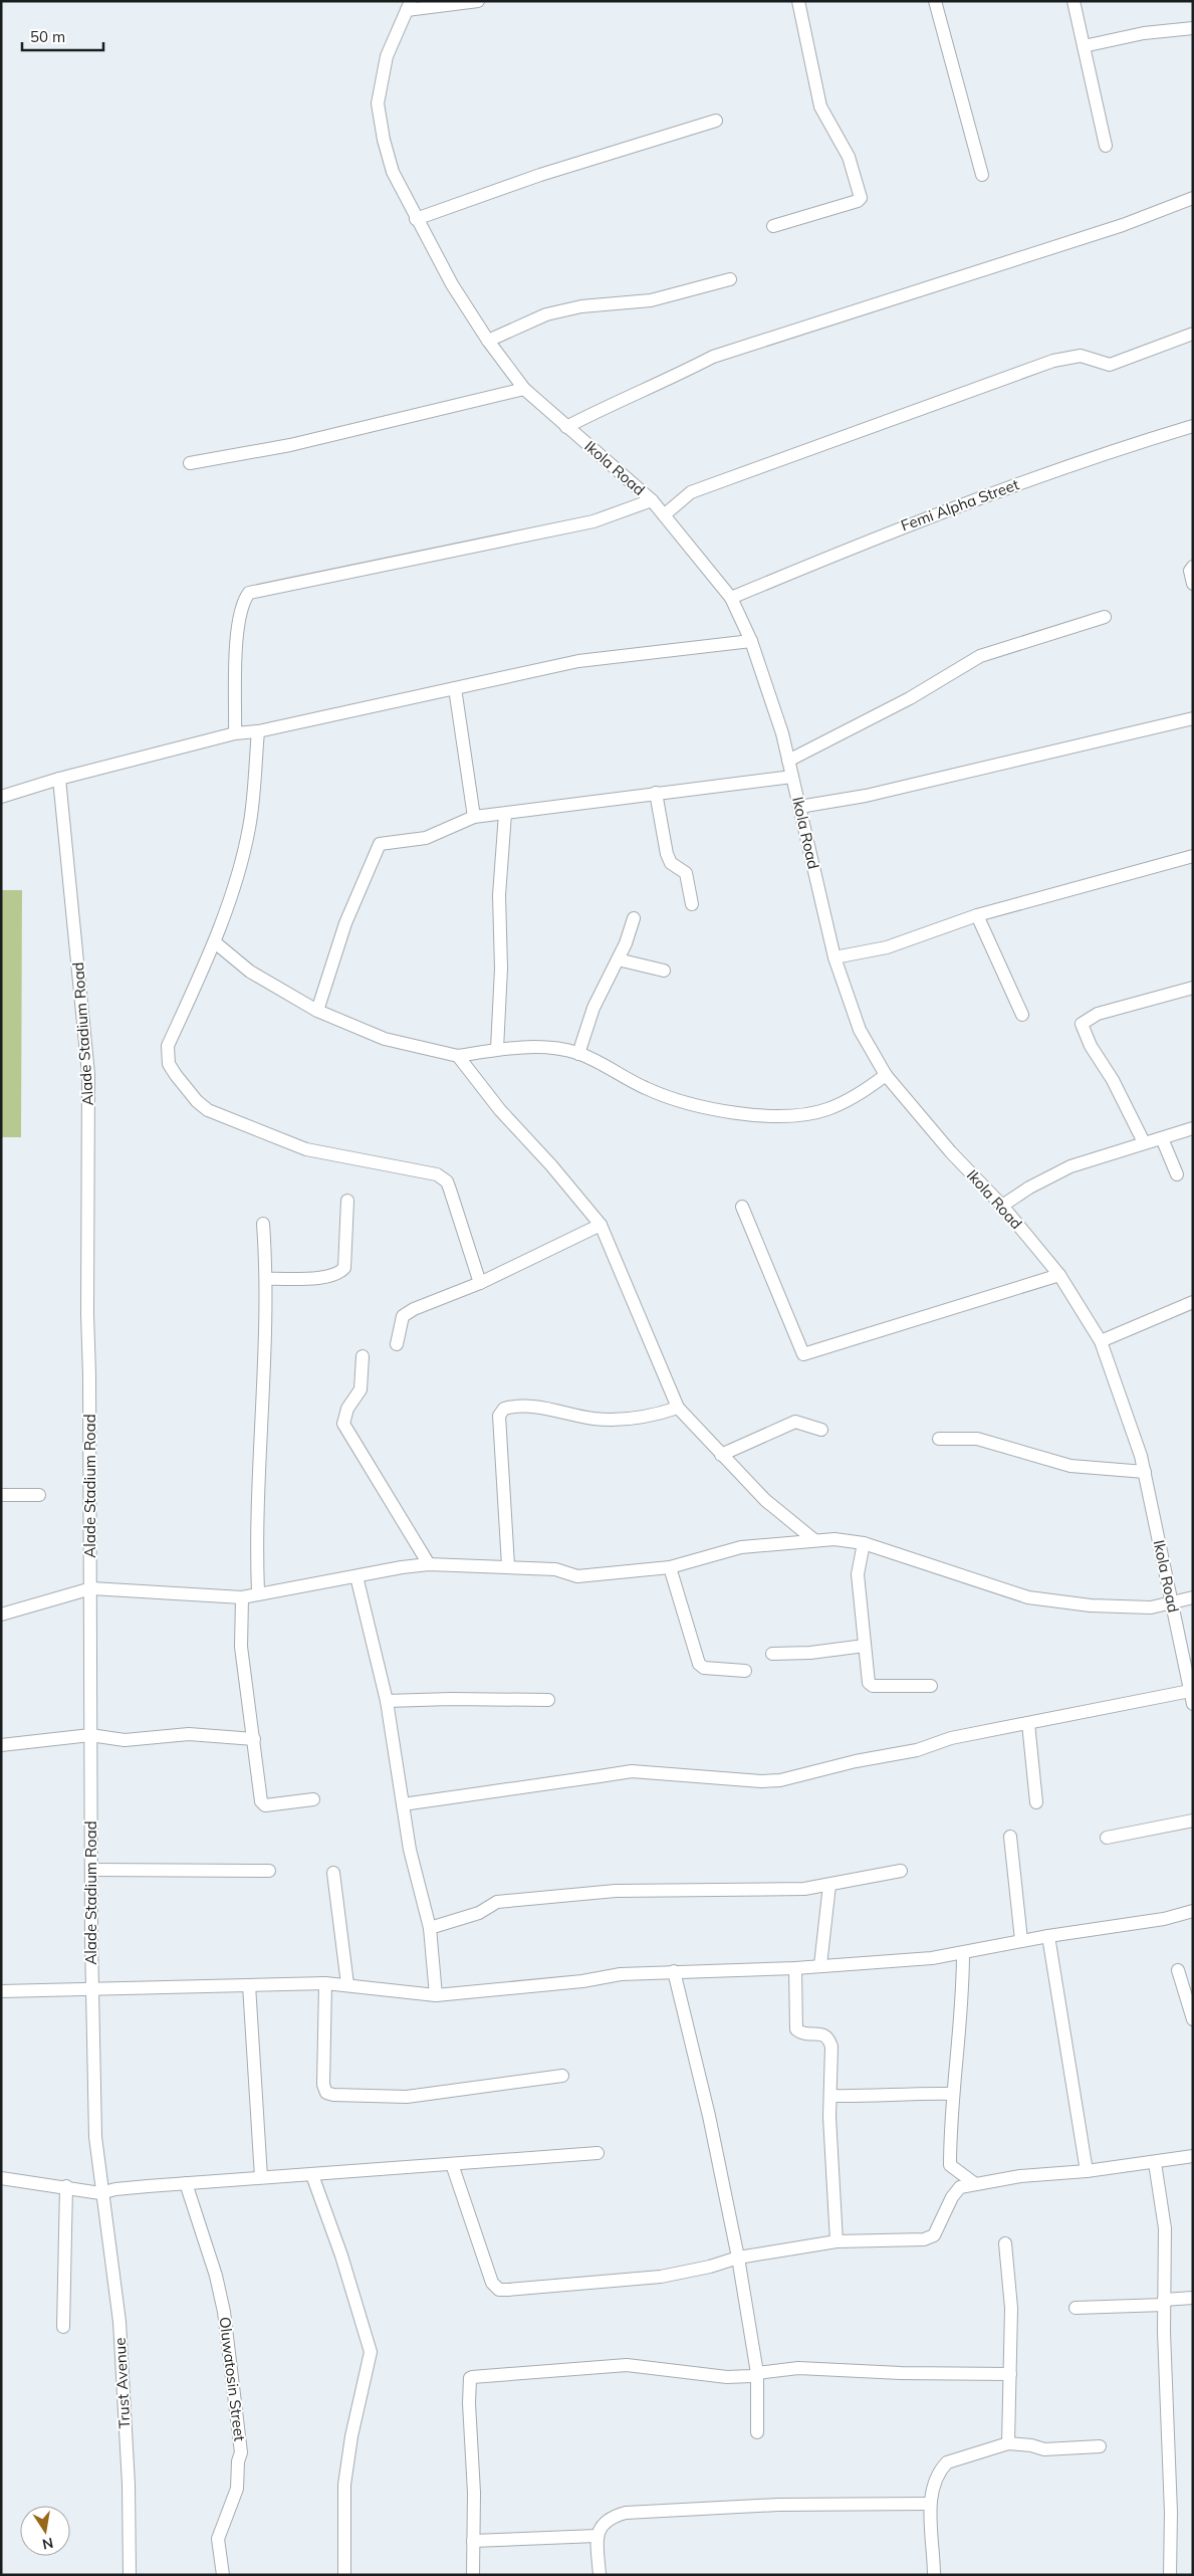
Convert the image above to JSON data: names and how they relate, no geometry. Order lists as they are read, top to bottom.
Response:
{
  "streets": {
    "street": [
      "Ikola Road",
      "Femi Alpha Street",
      "Alade Stadium Road",
      "Oluwatosin Street",
      "Trust Avenue"
    ]
  },
  "crossings": [
    ["Ikola Road", "Femi Alpha Street"],
    ["Alade Stadium Road", "Trust Avenue"]
  ],
  "scale_bar": "50 m",
  "north": "bottom"
}
